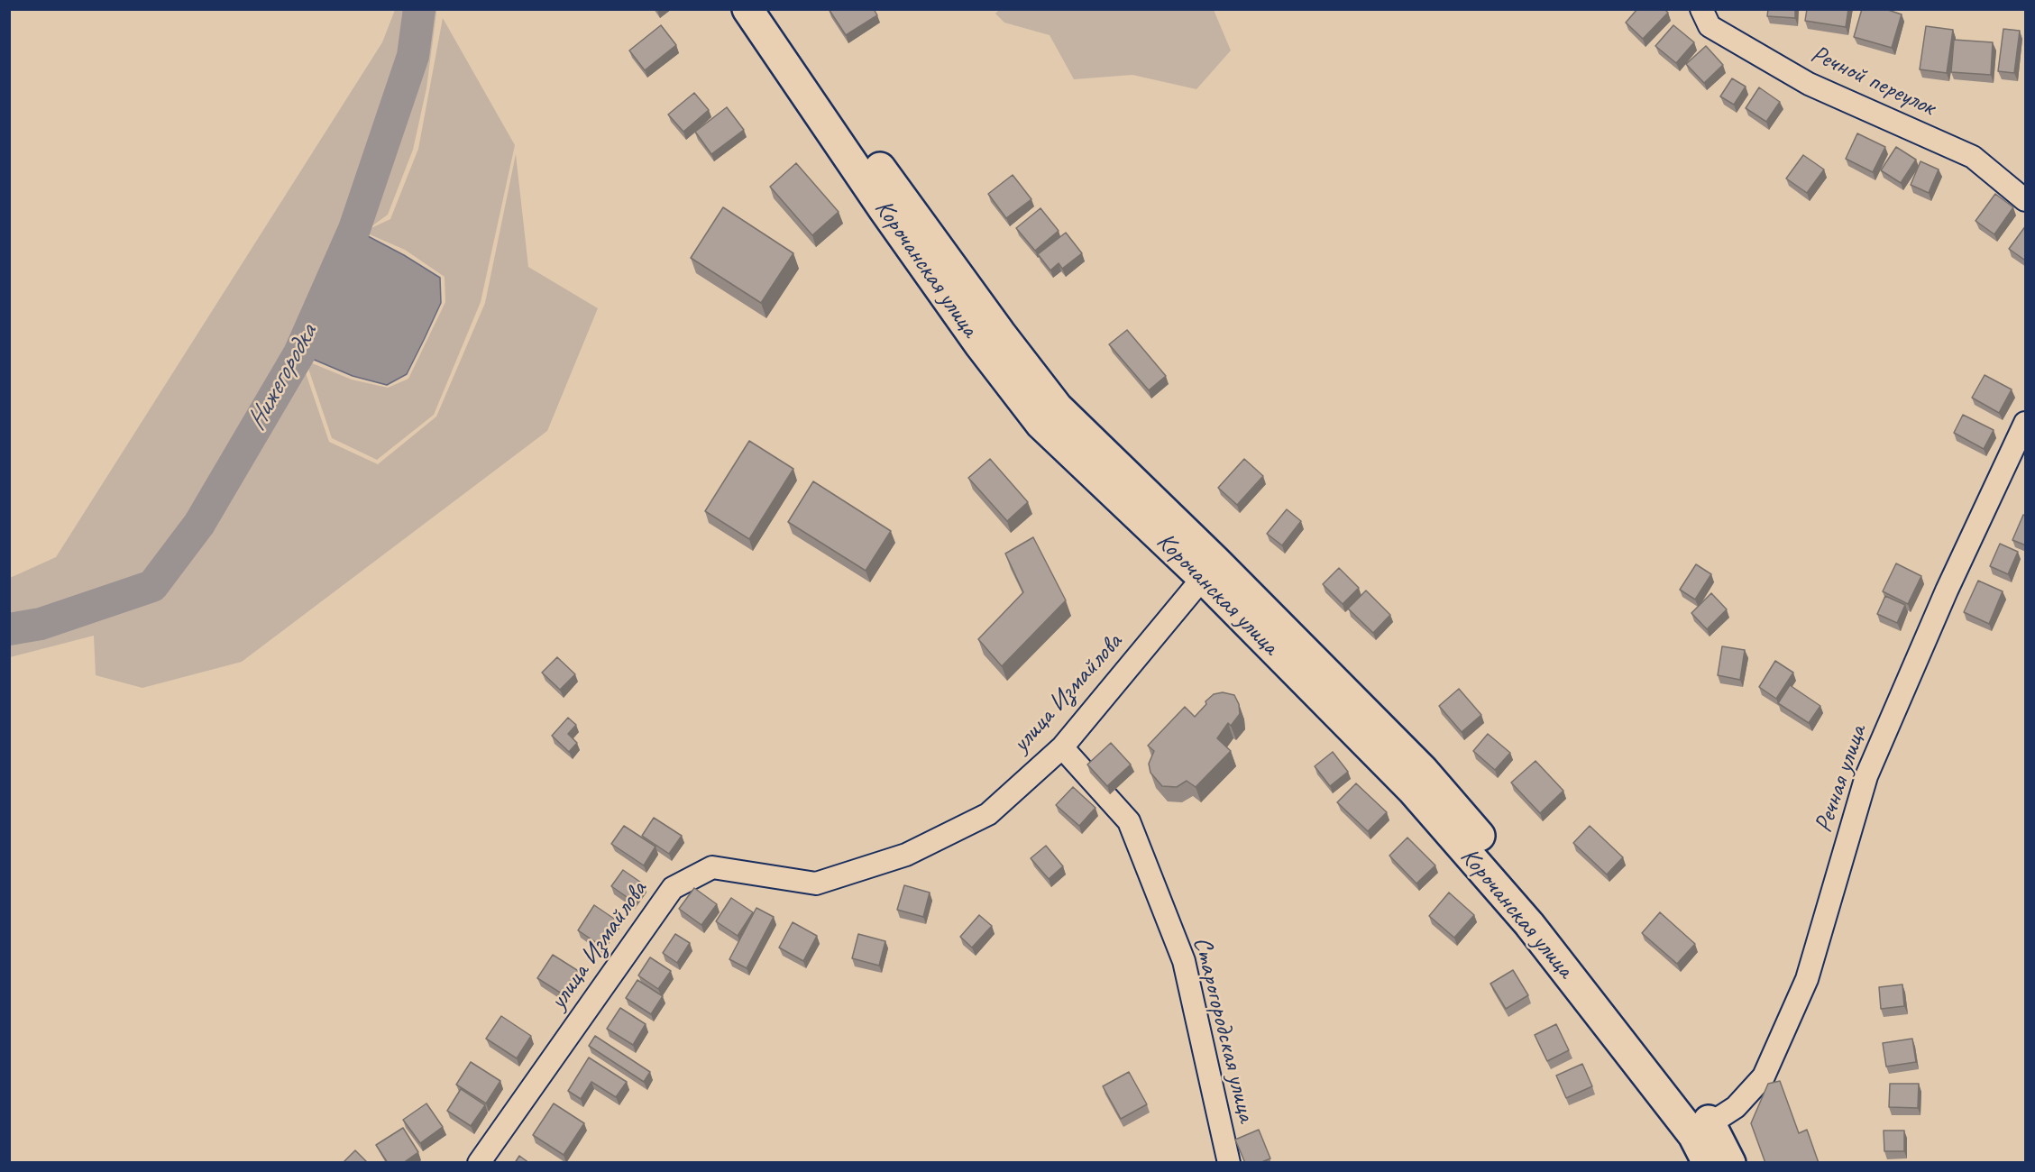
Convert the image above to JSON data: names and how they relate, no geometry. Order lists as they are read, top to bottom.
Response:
{
  "streets": {
    "main road": ["Корочанская улица"],
    "street": [
      "Речной переулок",
      "улица Измайлова",
      "Речная улица",
      "Старогородская улица"
    ]
  },
  "crossings": [
    ["Корочанская улица", "улица Измайлова"],
    ["Корочанская улица", "Речная улица"],
    ["улица Измайлова", "Старогородская улица"]
  ],
  "water": ["Нижегородка"]
}
